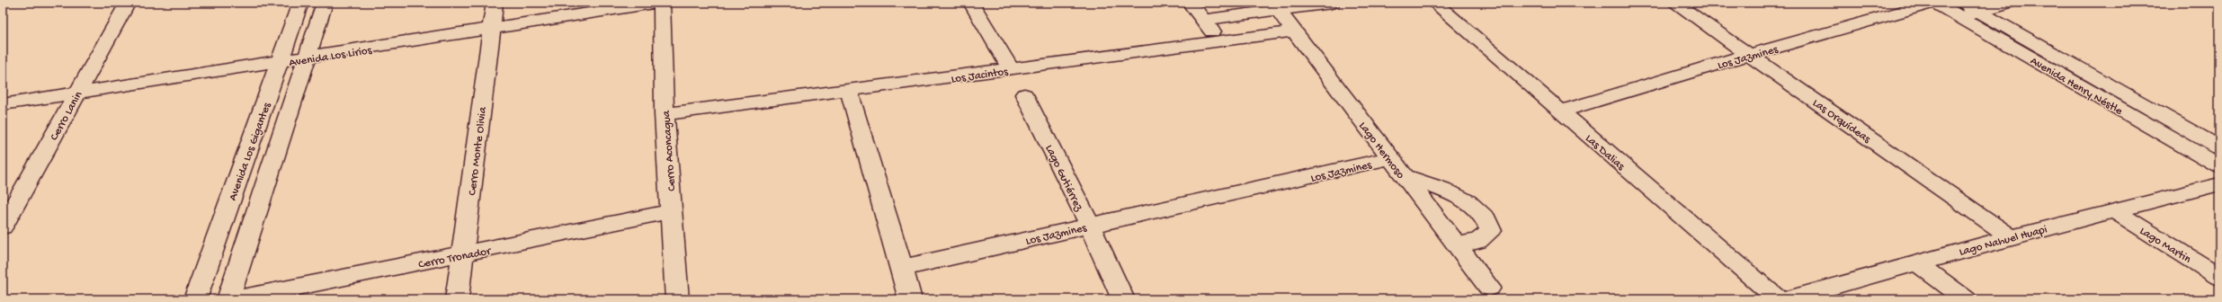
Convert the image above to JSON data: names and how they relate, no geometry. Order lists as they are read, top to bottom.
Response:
{
  "streets": {
    "street": [
      "Avenida Los Lirios",
      "Los Jazmines",
      "Los Jacintos",
      "Avenida Henry Néstle",
      "Cerro Lanin",
      "Las Orquídeas",
      "Lago Hermoso",
      "Avenida Los Gigantes",
      "Cerro Monte Olivia",
      "Cerro Aconcagua",
      "Las Dalias",
      "Lago Gutiérrez",
      "Lago Nahuel Huapi",
      "Lago Martin",
      "Cerro Tronador"
    ]
  },
  "crossings": [
    ["Avenida Los Lirios", "Cerro Lanin"],
    ["Avenida Los Lirios", "Avenida Los Gigantes"],
    ["Avenida Los Lirios", "Cerro Monte Olivia"],
    ["Los Jazmines", "Avenida Henry Néstle"],
    ["Los Jazmines", "Las Orquídeas"],
    ["Los Jazmines", "Lago Hermoso"],
    ["Los Jazmines", "Las Dalias"],
    ["Los Jazmines", "Lago Gutiérrez"],
    ["Los Jacintos", "Lago Hermoso"],
    ["Los Jacintos", "Cerro Aconcagua"],
    ["Las Orquídeas", "Lago Nahuel Huapi"],
    ["Cerro Monte Olivia", "Cerro Tronador"],
    ["Cerro Aconcagua", "Cerro Tronador"],
    ["Lago Nahuel Huapi", "Lago Martin"]
  ]
}
